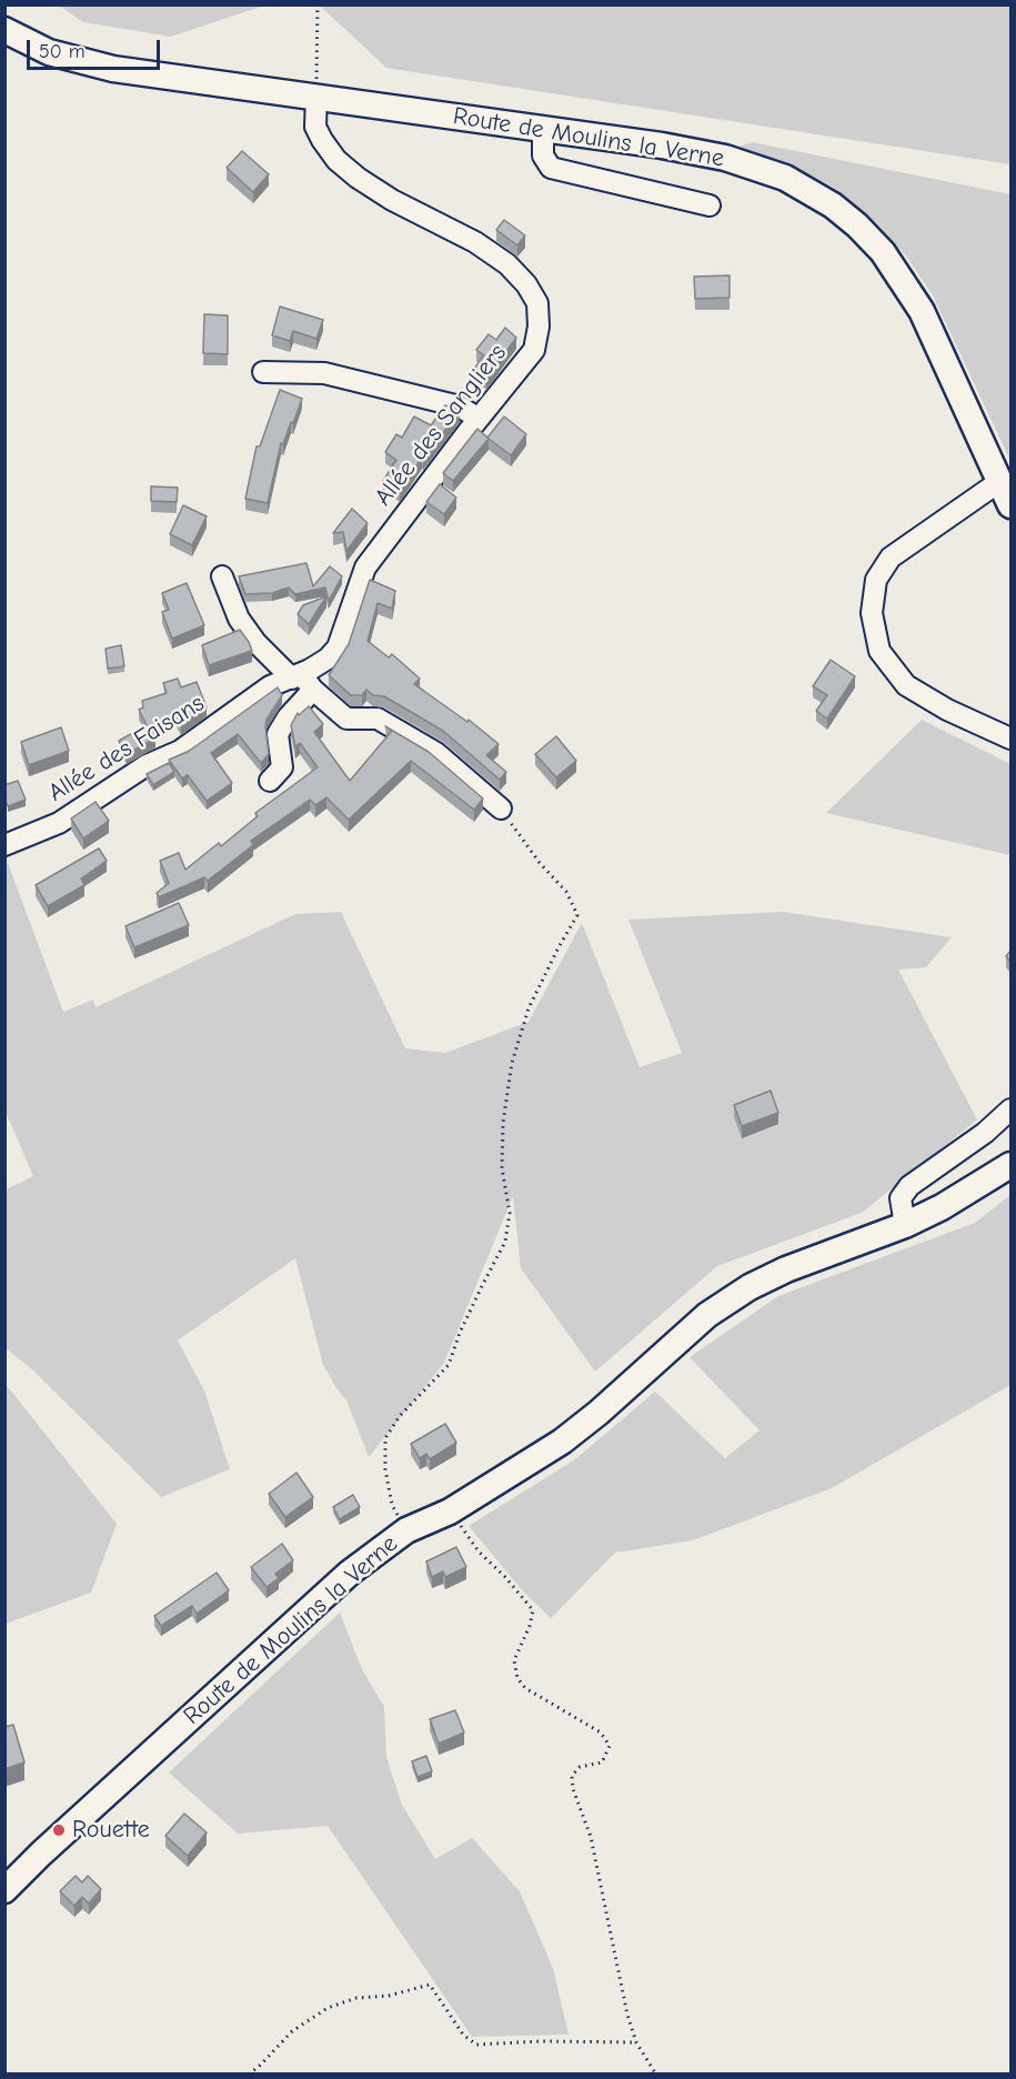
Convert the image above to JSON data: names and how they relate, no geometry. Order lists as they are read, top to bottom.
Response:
{
  "streets": {
    "main road": ["Route de Moulins la Verne"],
    "street": ["Allée des Sangliers", "Allée des Faisans"]
  },
  "crossings": [
    ["Route de Moulins la Verne", "Allée des Sangliers"],
    ["Allée des Sangliers", "Allée des Faisans"]
  ],
  "places": ["Rouette"],
  "scale_bar": "50 m"
}
